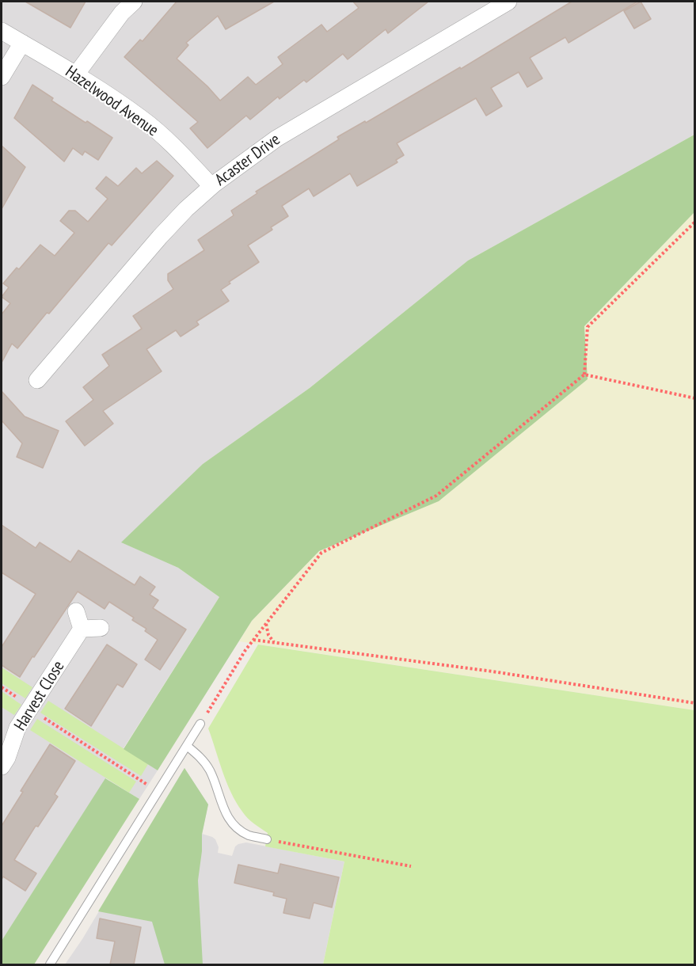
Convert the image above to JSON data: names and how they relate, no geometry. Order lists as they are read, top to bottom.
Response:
{
  "streets": {
    "street": ["Hazelwood Avenue", "Acaster Drive", "Harvest Close"]
  },
  "crossings": [
    ["Hazelwood Avenue", "Acaster Drive"]
  ]
}
